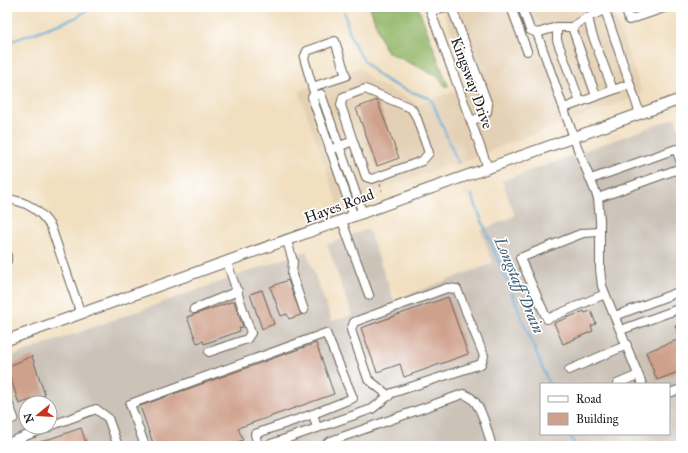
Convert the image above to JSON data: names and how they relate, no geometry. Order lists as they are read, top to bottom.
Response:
{
  "streets": {
    "main road": ["Hayes Road"],
    "street": ["Kingsway Drive"]
  },
  "crossings": [
    ["Kingsway Drive", "Hayes Road"]
  ],
  "water": ["Longstaff Drain"],
  "legend": ["Road", "Building"],
  "north": "left"
}
